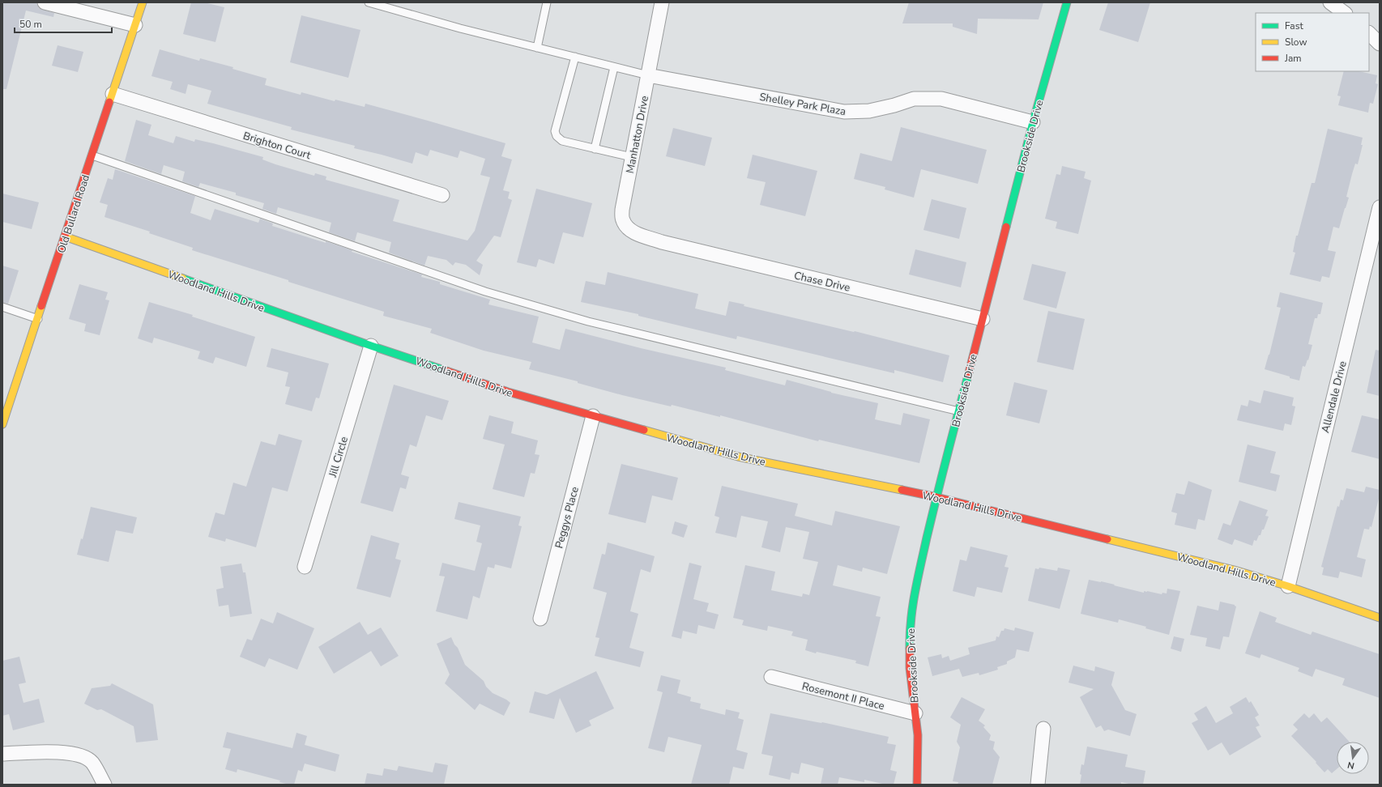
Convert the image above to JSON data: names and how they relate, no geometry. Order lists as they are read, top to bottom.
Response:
{
  "streets": {
    "street": [
      "Shelley Park Plaza",
      "Manhatton Drive",
      "Brookside Drive",
      "Brighton Court",
      "Old Bullard Road",
      "Chase Drive",
      "Woodland Hills Drive",
      "Allendale Drive",
      "Jill Circle",
      "Peggys Place",
      "Rosemont II Place"
    ]
  },
  "crossings": [
    ["Shelley Park Plaza", "Manhatton Drive"],
    ["Shelley Park Plaza", "Brookside Drive"],
    ["Manhatton Drive", "Chase Drive"],
    ["Brookside Drive", "Chase Drive"],
    ["Brookside Drive", "Woodland Hills Drive"],
    ["Brookside Drive", "Rosemont II Place"],
    ["Brighton Court", "Old Bullard Road"],
    ["Old Bullard Road", "Woodland Hills Drive"],
    ["Woodland Hills Drive", "Allendale Drive"],
    ["Woodland Hills Drive", "Jill Circle"],
    ["Woodland Hills Drive", "Peggys Place"]
  ],
  "legend": ["Fast", "Slow", "Jam"],
  "scale_bar": "50 m",
  "north": "bottom"
}
